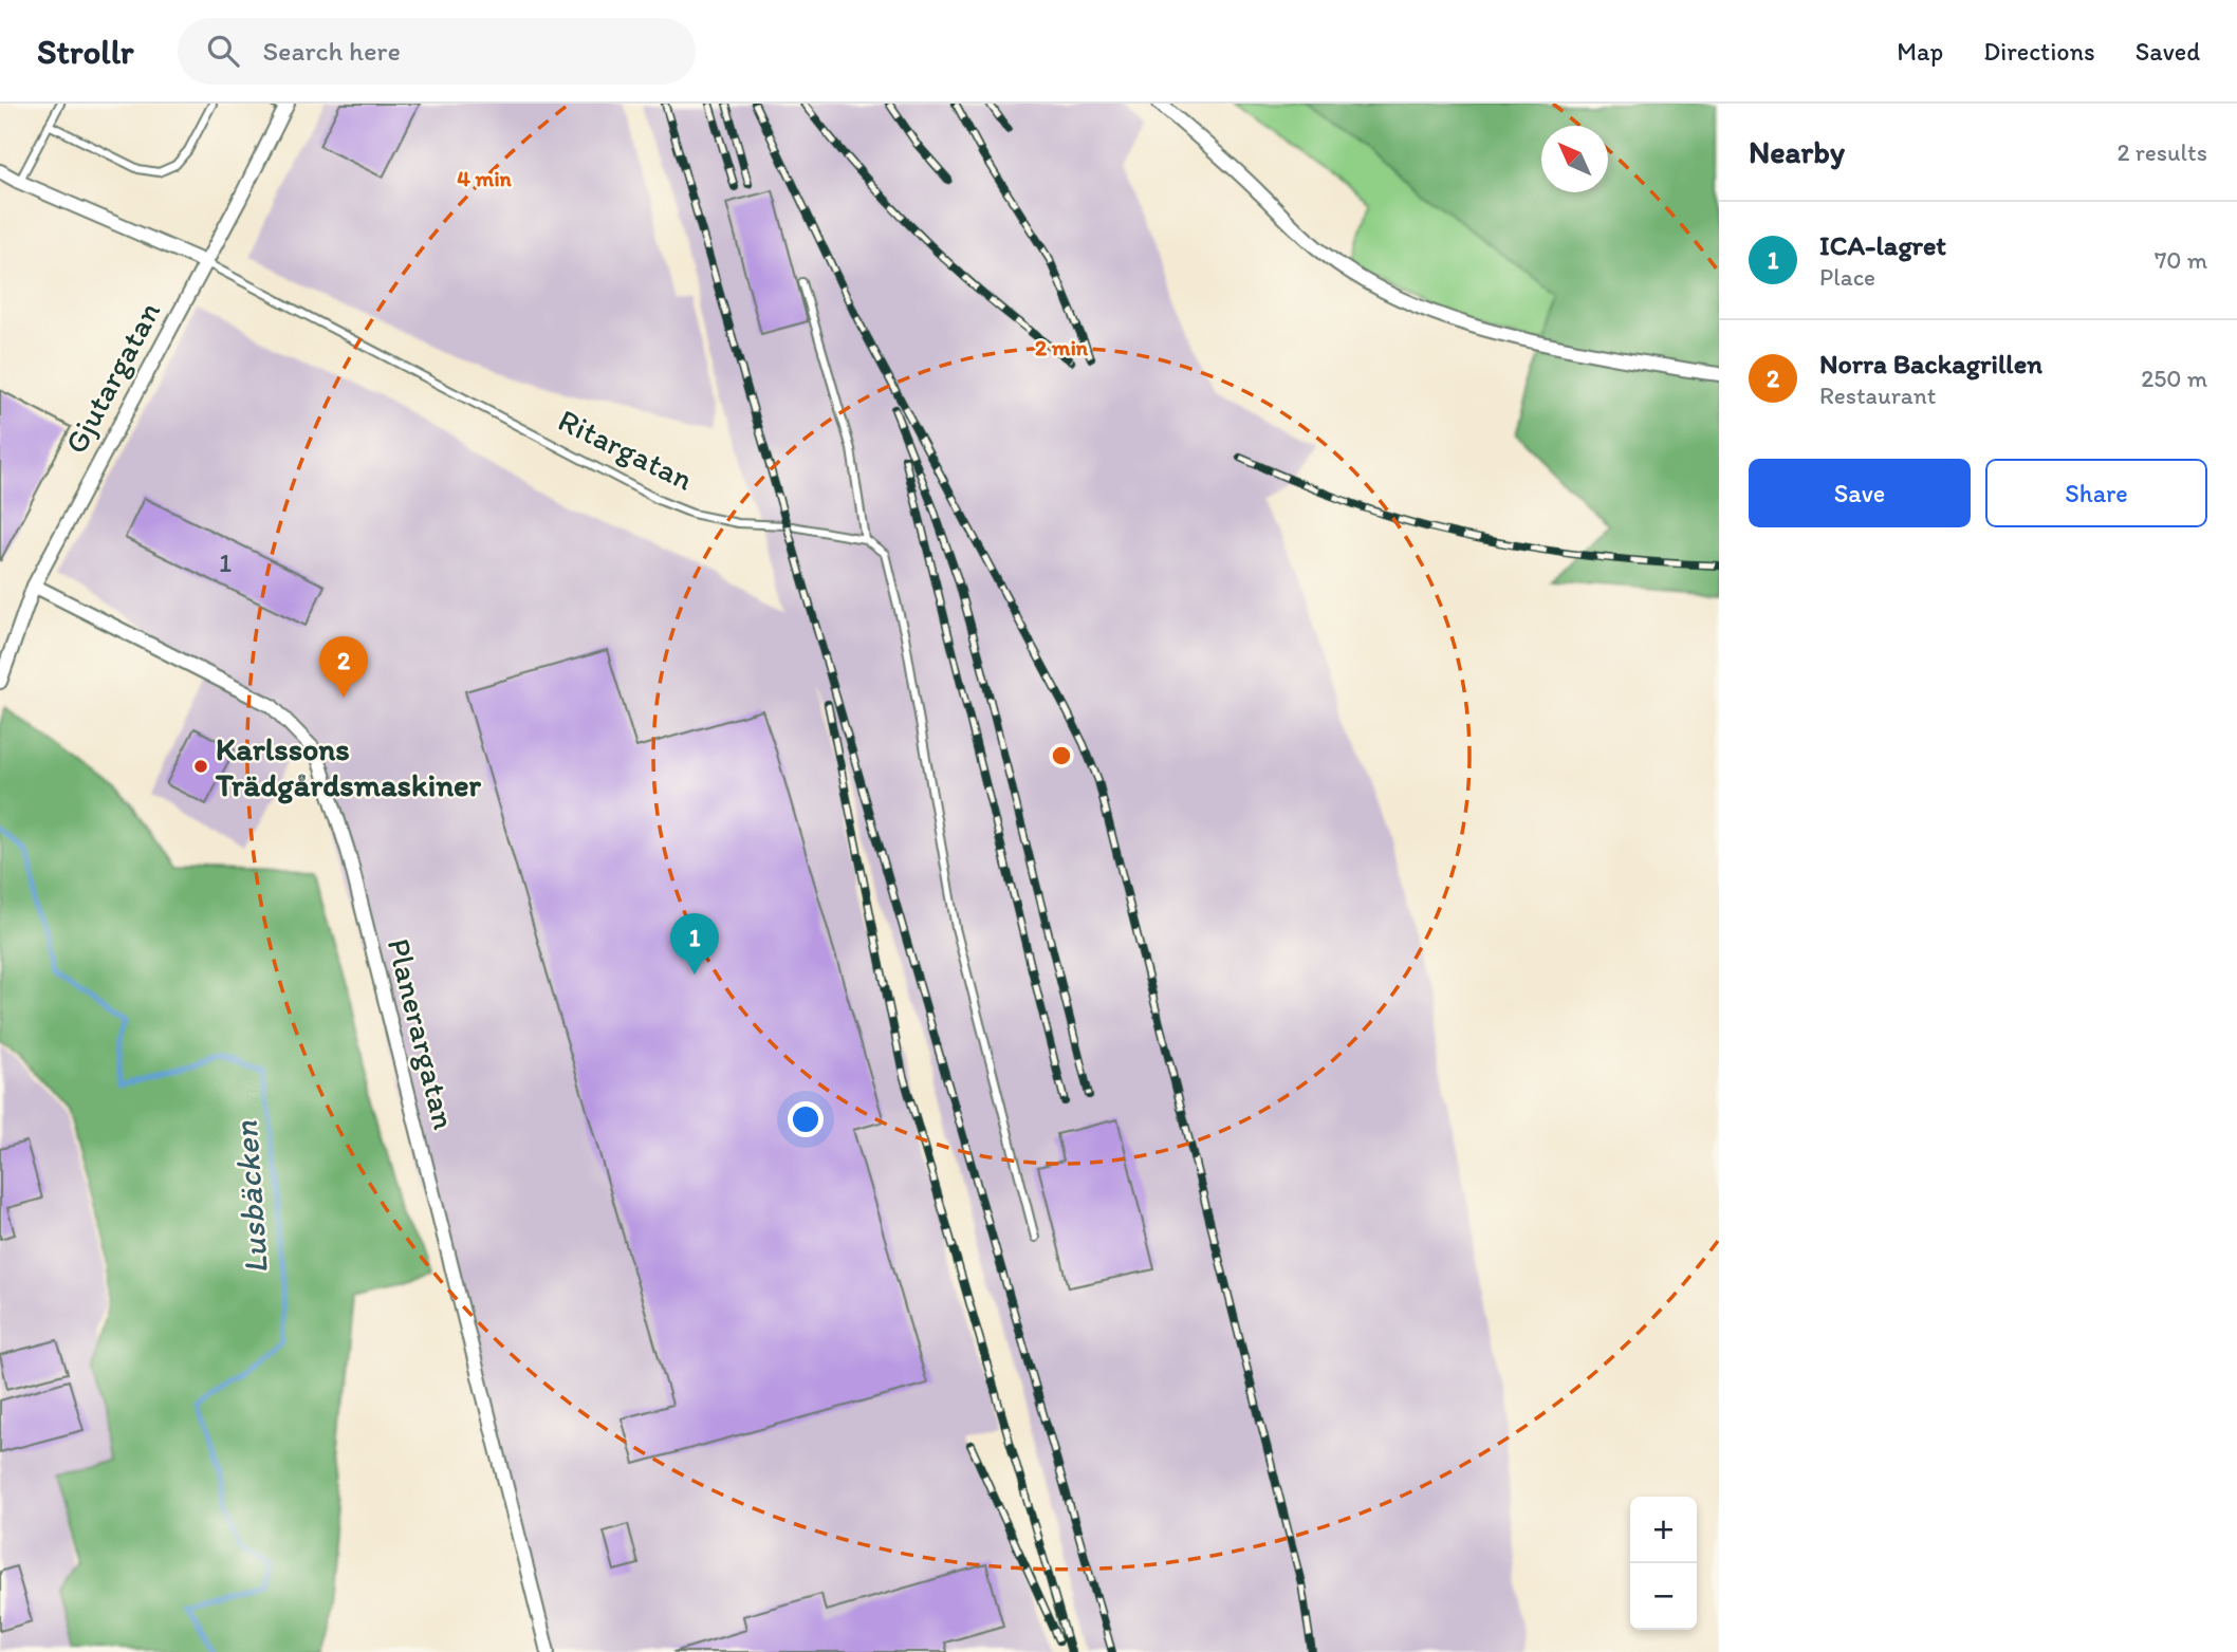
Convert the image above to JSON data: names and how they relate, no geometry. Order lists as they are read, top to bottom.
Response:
{
  "streets": {
    "street": ["Gjutargatan", "Ritargatan", "Planerargatan"]
  },
  "crossings": [
    ["Gjutargatan", "Ritargatan"],
    ["Gjutargatan", "Planerargatan"]
  ],
  "water": ["Lusbäcken"],
  "places": ["Karlssons Trädgårdsmaskiner"],
  "house_numbers": ["1"],
  "north": "top left",
  "page": {
    "header": "Strollr",
    "search": "Search here",
    "nav": ["Map", "Directions", "Saved"],
    "heading": ["Nearby", "2 results"],
    "list": [
      {
        "mark": "1",
        "name": "ICA-lagret",
        "note": "Place",
        "value": "70 m"
      },
      {
        "mark": "2",
        "name": "Norra Backagrillen",
        "note": "Restaurant",
        "value": "250 m"
      }
    ],
    "buttons": ["Save", "Share"],
    "pins": ["2", "1"],
    "map_buttons": ["+", "−"]
  },
  "rings": ["4 min", "2 min"]
}
